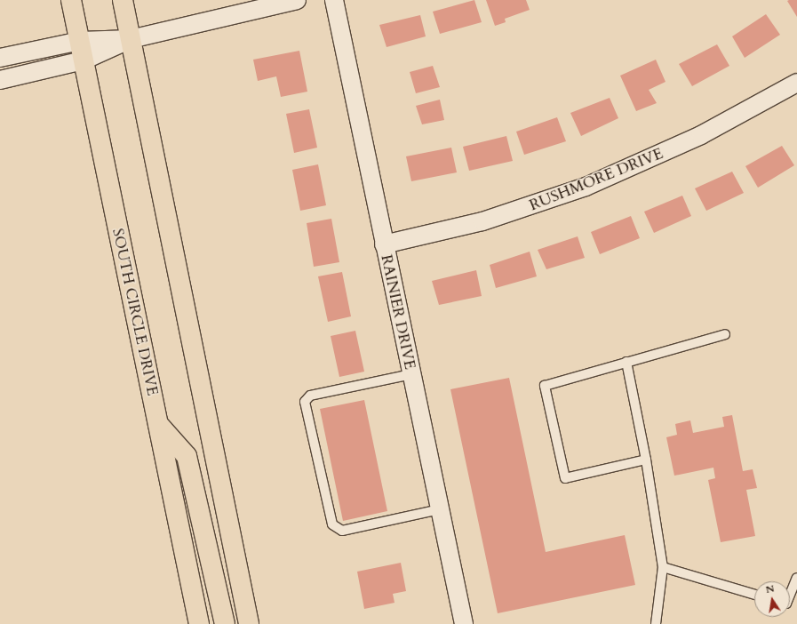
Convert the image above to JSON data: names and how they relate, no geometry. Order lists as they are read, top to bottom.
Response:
{
  "streets": {
    "main road": ["SOUTH CIRCLE DRIVE"],
    "street": ["RUSHMORE DRIVE", "RAINIER DRIVE"]
  },
  "crossings": [
    ["RUSHMORE DRIVE", "RAINIER DRIVE"]
  ],
  "north": "top"
}
